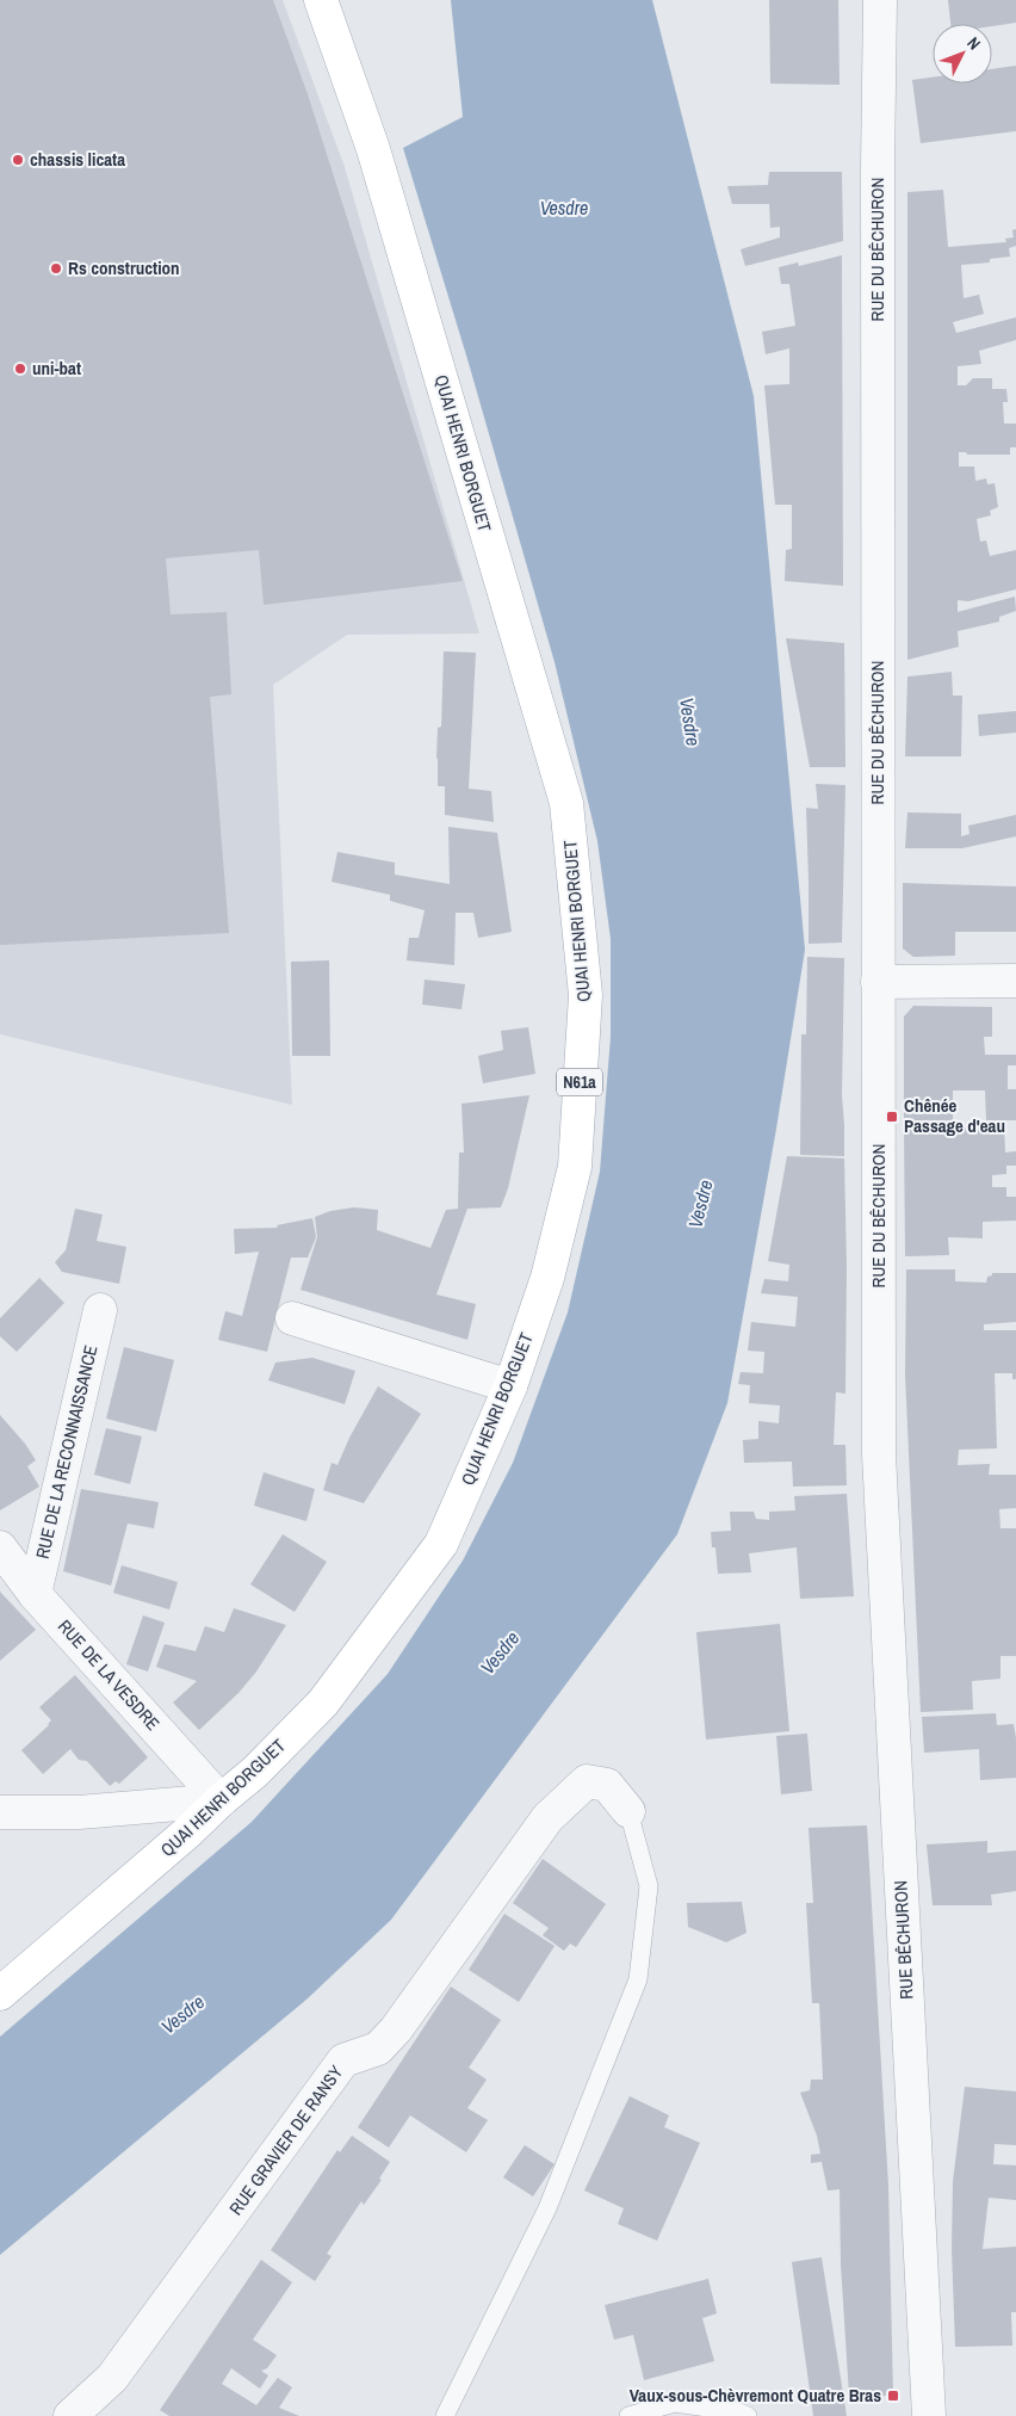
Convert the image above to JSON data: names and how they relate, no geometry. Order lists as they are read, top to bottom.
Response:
{
  "streets": {
    "main road": ["QUAI HENRI BORGUET", "N61a"],
    "street": [
      "RUE DU BÊCHURON",
      "RUE DE LA RECONNAISSANCE",
      "RUE DE LA VESDRE",
      "RUE BÊCHURON",
      "RUE GRAVIER DE RANSY"
    ]
  },
  "crossings": [
    ["RUE DU BÊCHURON", "RUE BÊCHURON"],
    ["QUAI HENRI BORGUET", "RUE DE LA VESDRE"],
    ["RUE DE LA RECONNAISSANCE", "RUE DE LA VESDRE"]
  ],
  "water": ["Vesdre"],
  "places": {
    "other": ["chassis licata", "Rs construction", "uni-bat"],
    "transit": ["Chênée Passage d'eau", "Vaux-sous-Chèvremont Quatre Bras"]
  },
  "north": "top right"
}
